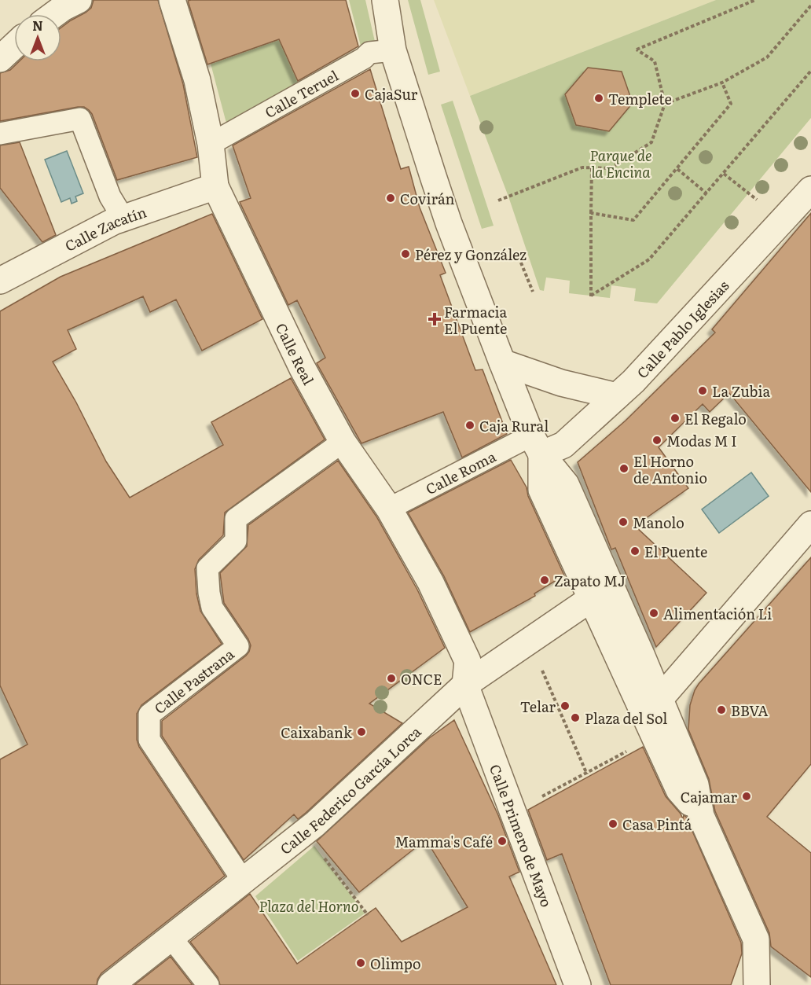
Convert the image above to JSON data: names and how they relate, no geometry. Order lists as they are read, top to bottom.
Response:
{
  "streets": {
    "street": [
      "Calle Teruel",
      "Calle Zacatín",
      "Calle Pablo Iglesias",
      "Calle Real",
      "Calle Roma",
      "Calle Pastrana",
      "Calle Federico García Lorca",
      "Calle Primero de Mayo"
    ]
  },
  "crossings": [
    ["Calle Teruel", "Calle Real"],
    ["Calle Zacatín", "Calle Real"],
    ["Calle Pablo Iglesias", "Calle Roma"],
    ["Calle Real", "Calle Roma"],
    ["Calle Real", "Calle Pastrana"],
    ["Calle Real", "Calle Federico García Lorca"],
    ["Calle Real", "Calle Primero de Mayo"],
    ["Calle Pastrana", "Calle Federico García Lorca"],
    ["Calle Federico García Lorca", "Calle Primero de Mayo"]
  ],
  "parks": ["Parque de la Encina", "Plaza del Horno"],
  "places": {
    "other": [
      "CajaSur",
      "Templete",
      "Covirán",
      "Pérez y González",
      "La Zubia",
      "El Regalo",
      "Caja Rural",
      "Modas M I",
      "El Horno de Antonio",
      "Manolo",
      "El Puente",
      "Zapato MJ",
      "Alimentación Li",
      "ONCE",
      "Telar",
      "BBVA",
      "Plaza del Sol",
      "Caixabank",
      "Cajamar",
      "Casa Pintá",
      "Mamma's Café",
      "Olimpo"
    ],
    "health": ["Farmacia El Puente"]
  },
  "north": "top"
}
